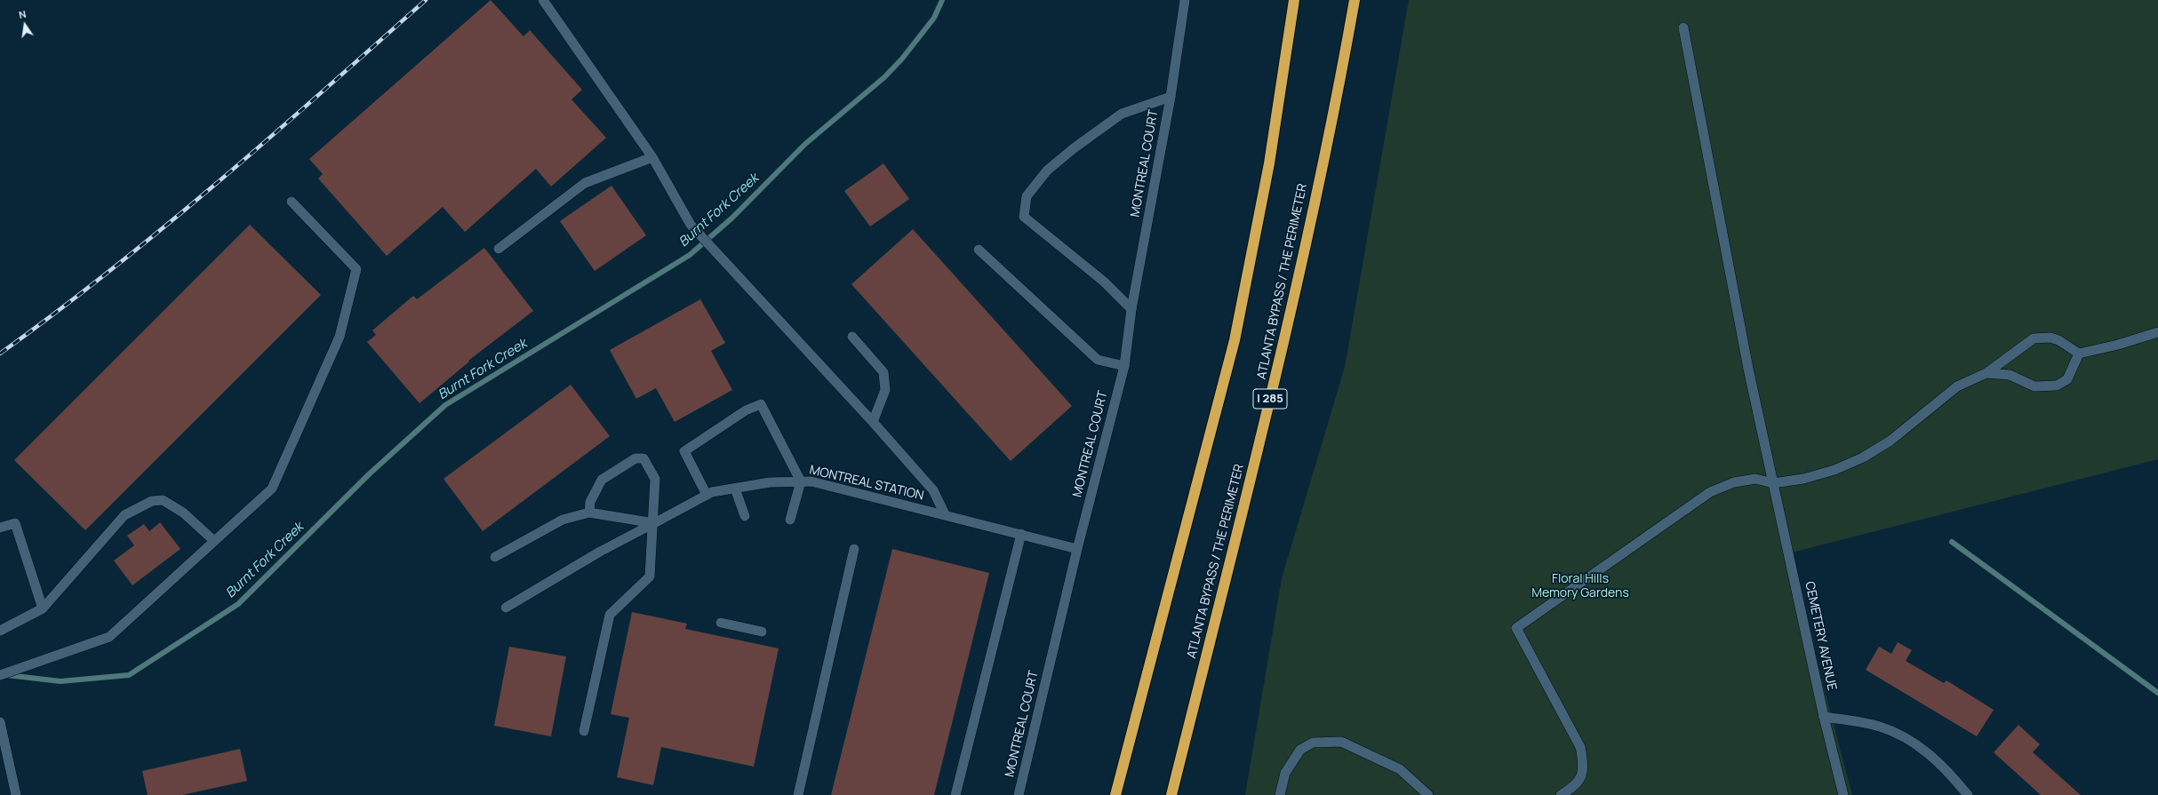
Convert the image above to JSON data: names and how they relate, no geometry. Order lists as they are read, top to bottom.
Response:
{
  "streets": {
    "highway": ["ATLANTA BYPASS / THE PERIMETER", "I 285"],
    "street": ["MONTREAL COURT", "MONTREAL STATION", "CEMETERY AVENUE"]
  },
  "crossings": [
    ["MONTREAL COURT", "MONTREAL STATION"]
  ],
  "water": ["Burnt Fork Creek"],
  "parks": ["Floral Hills Memory Gardens"],
  "north": "top"
}
